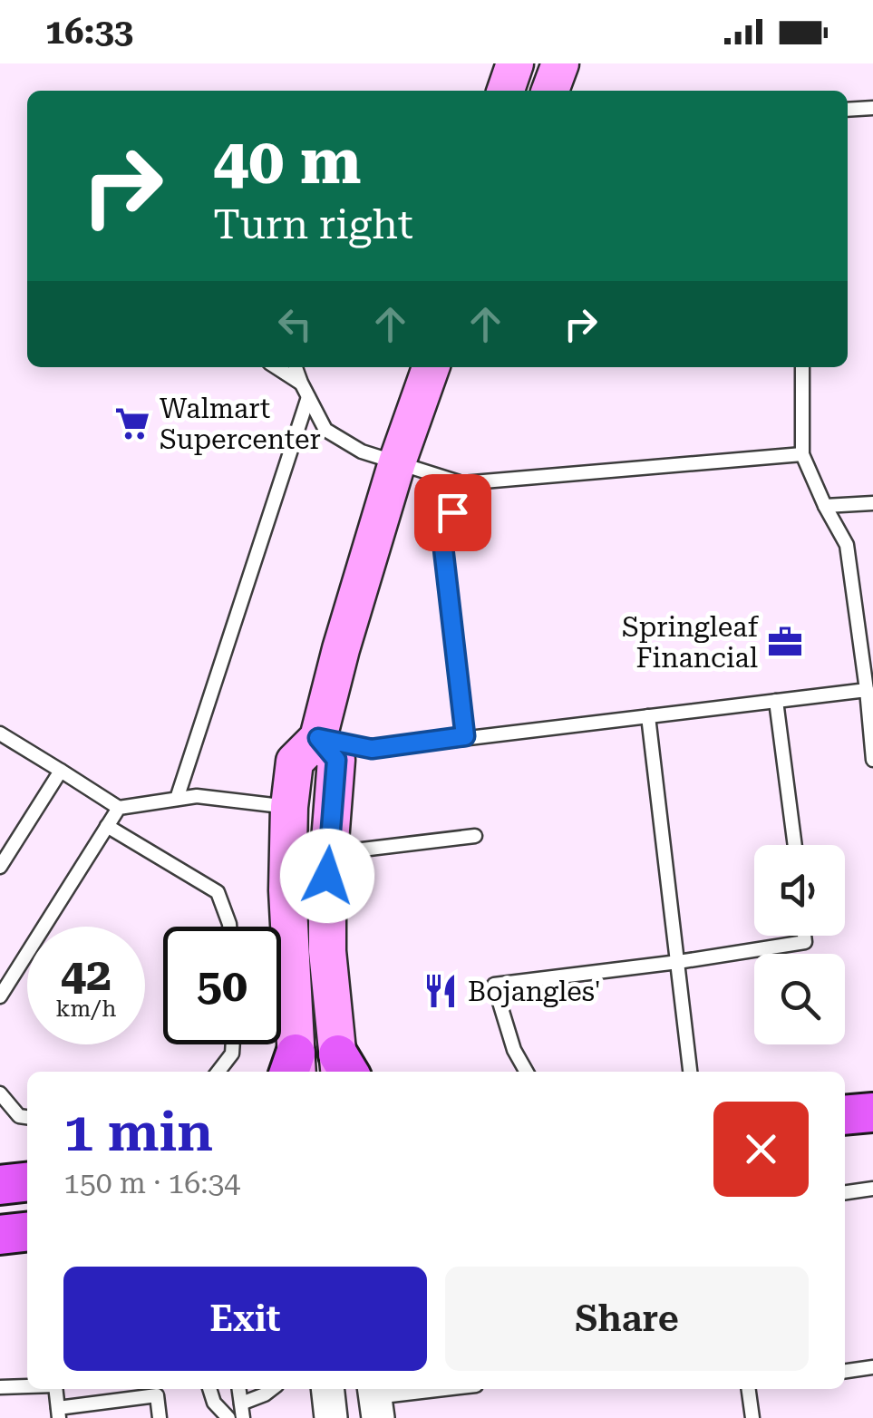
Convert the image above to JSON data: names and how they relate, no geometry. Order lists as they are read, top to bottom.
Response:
{
  "places": {
    "supermarket": ["Walmart Supercenter"],
    "office": ["Springleaf Financial"],
    "restaurant": ["Bojangles'"]
  },
  "page": {
    "status": "16:33",
    "turn": ["40 m", "Turn right"],
    "speed": "42 km/h",
    "limit": "50",
    "heading": ["1 min", "150 m · 16:34"],
    "buttons": ["Exit", "Share"]
  }
}
